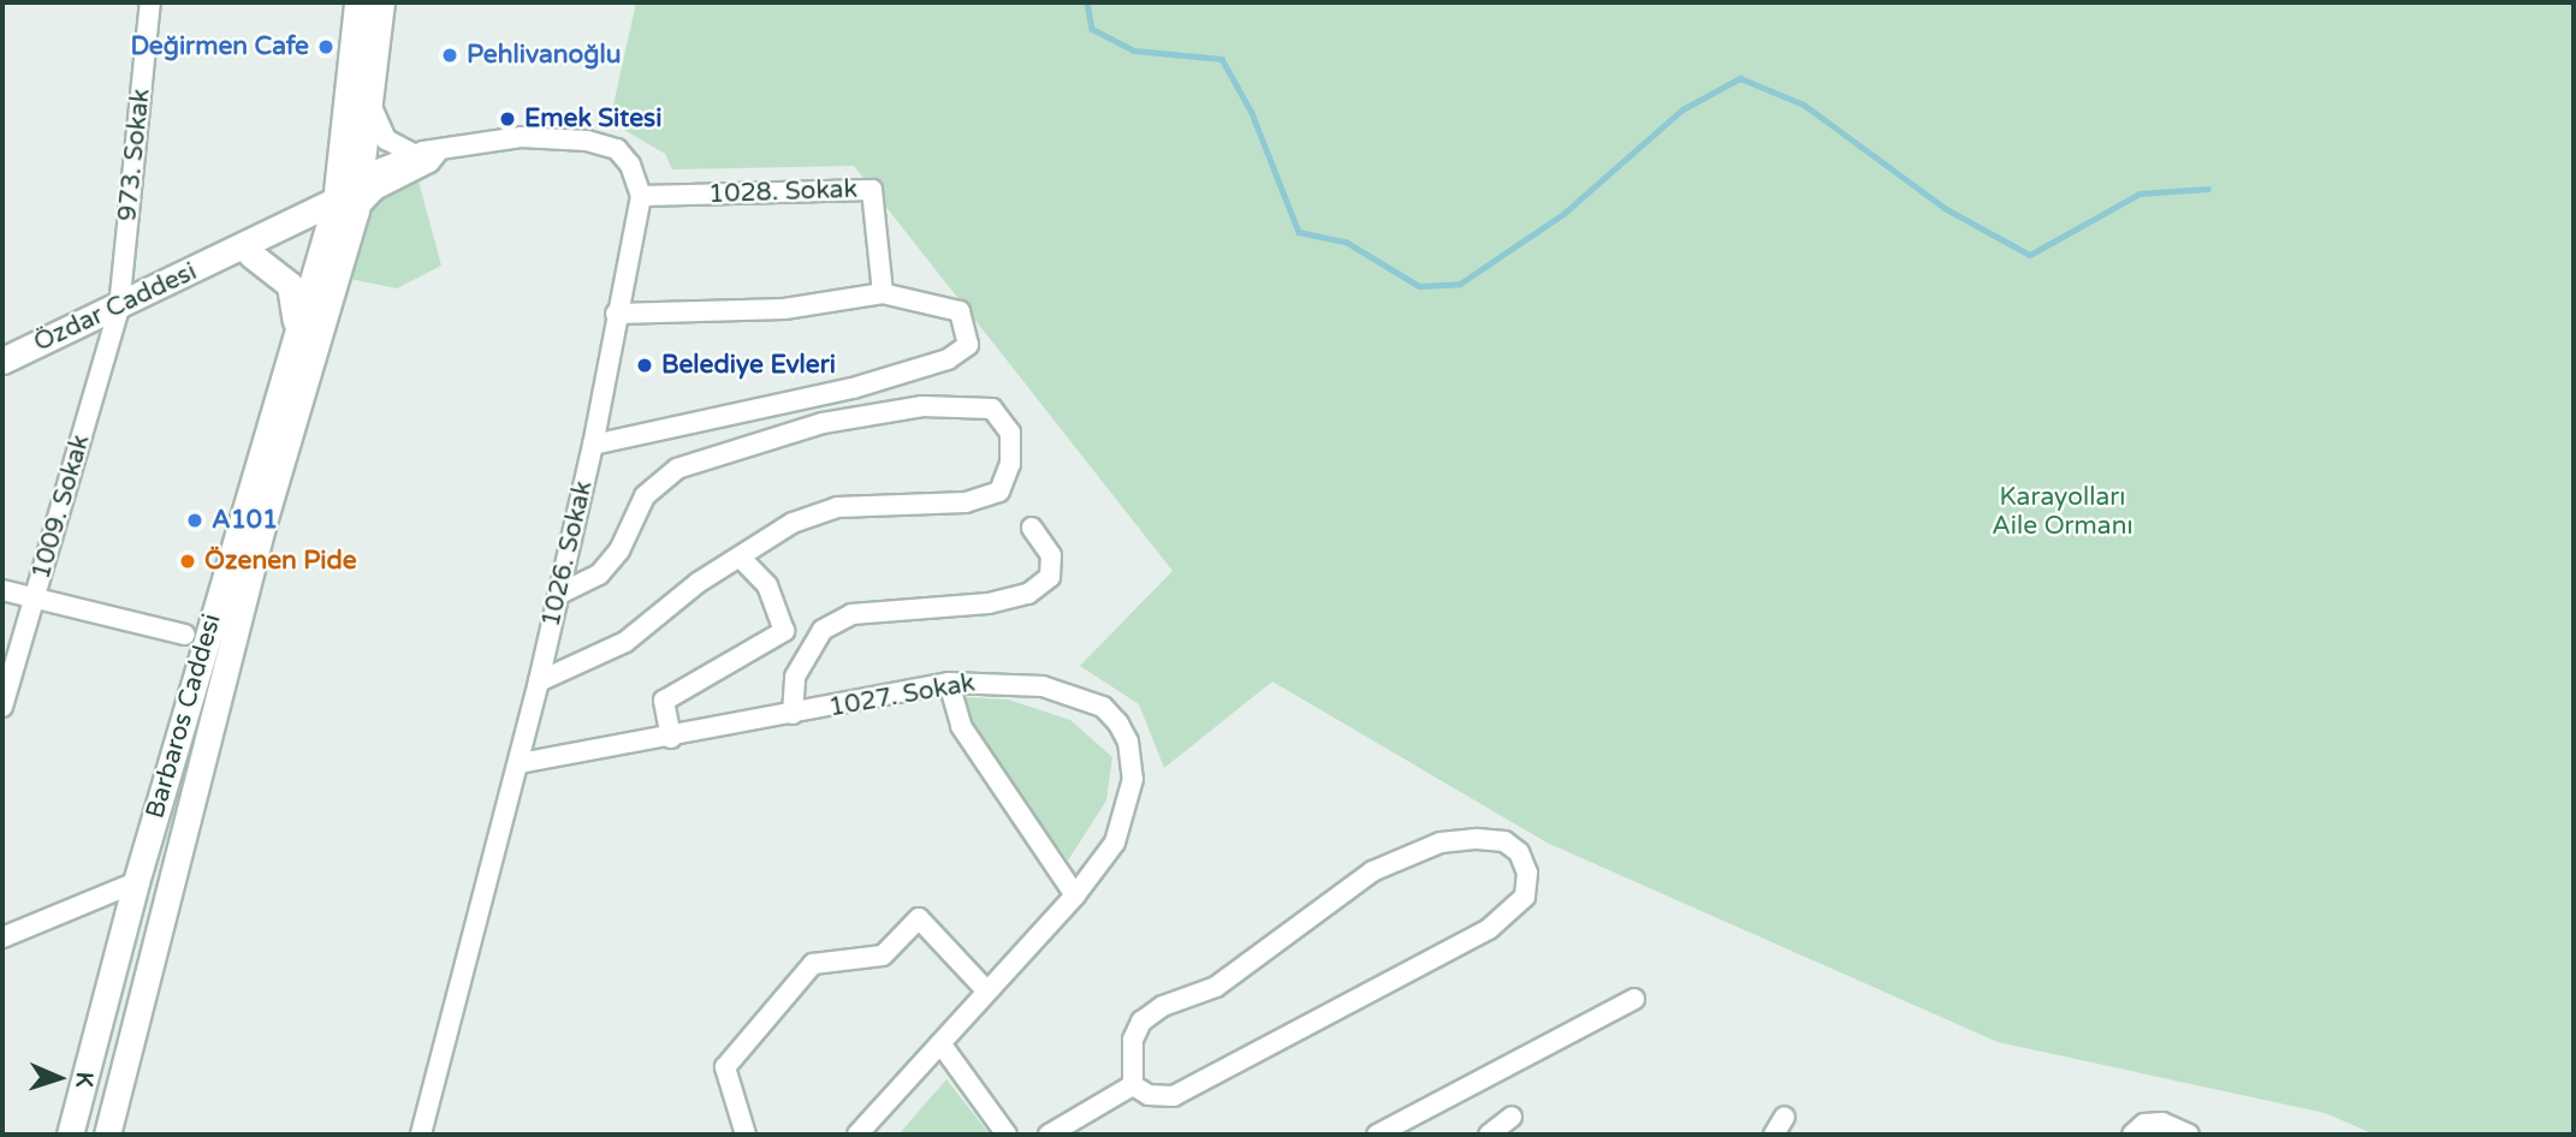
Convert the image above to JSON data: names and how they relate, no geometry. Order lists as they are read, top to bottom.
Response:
{
  "streets": {
    "main road": ["Özdar Caddesi", "Barbaros Caddesi"],
    "street": [
      "973. Sokak",
      "1028. Sokak",
      "1009. Sokak",
      "1026. Sokak",
      "1027. Sokak"
    ]
  },
  "crossings": [
    ["973. Sokak", "Özdar Caddesi"],
    ["973. Sokak", "1009. Sokak"],
    ["1028. Sokak", "1026. Sokak"],
    ["Özdar Caddesi", "1009. Sokak"],
    ["Özdar Caddesi", "Barbaros Caddesi"],
    ["1026. Sokak", "1027. Sokak"]
  ],
  "parks": ["Karayolları Aile Ormanı"],
  "places": [
    "Değirmen Cafe",
    "Pehlivanoğlu",
    "Emek Sitesi",
    "Belediye Evleri",
    "A101",
    "Özenen Pide"
  ],
  "north": "right"
}
